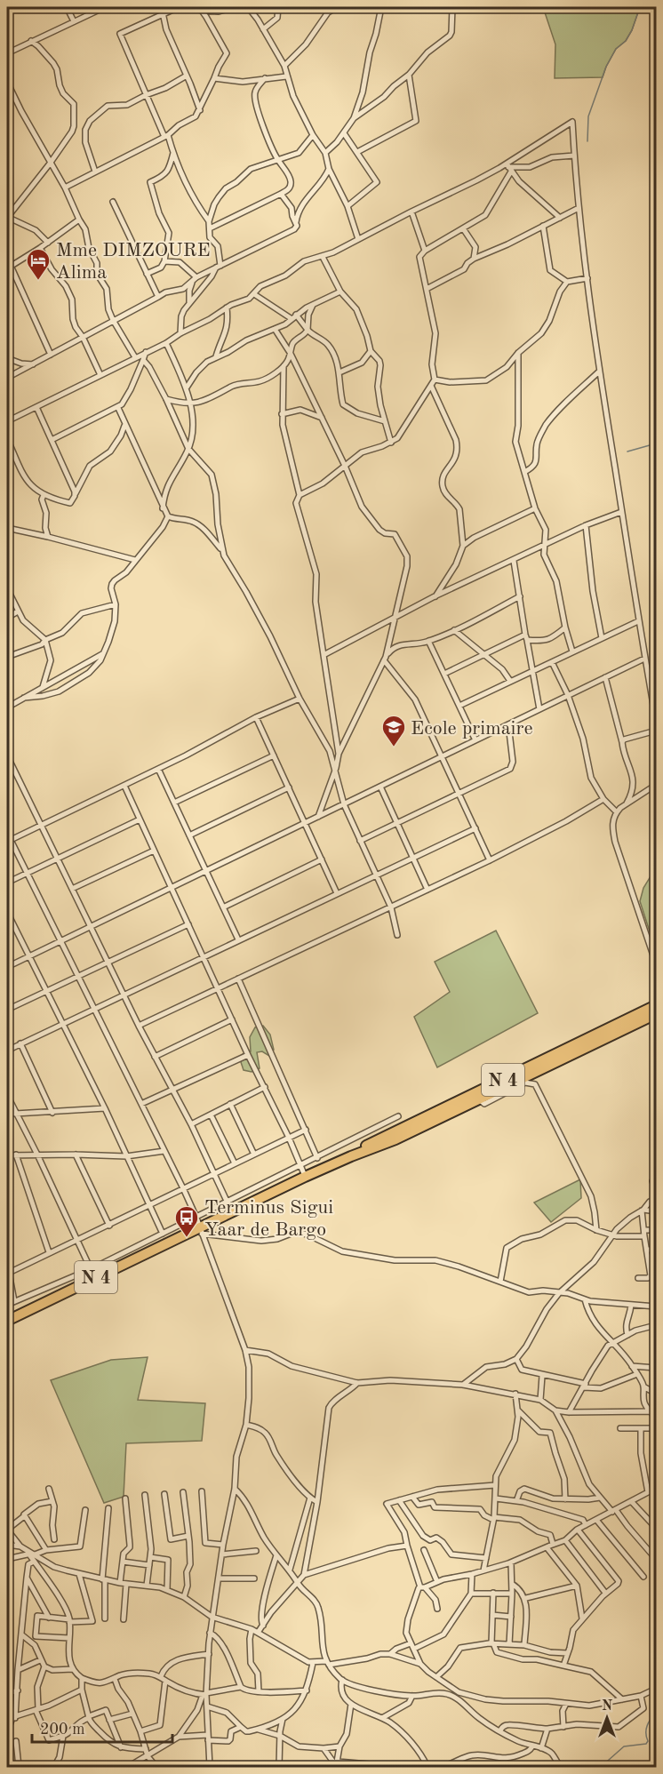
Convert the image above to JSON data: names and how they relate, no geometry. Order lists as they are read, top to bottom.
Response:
{
  "streets": {
    "highway": ["N 4"]
  },
  "places": {
    "hotel": ["Mme DIMZOURE Alima"],
    "school or university": ["Ecole primaire"],
    "bus stop": ["Terminus Sigui Yaar de Bargo"]
  },
  "scale_bar": "200 m",
  "north": "top"
}
